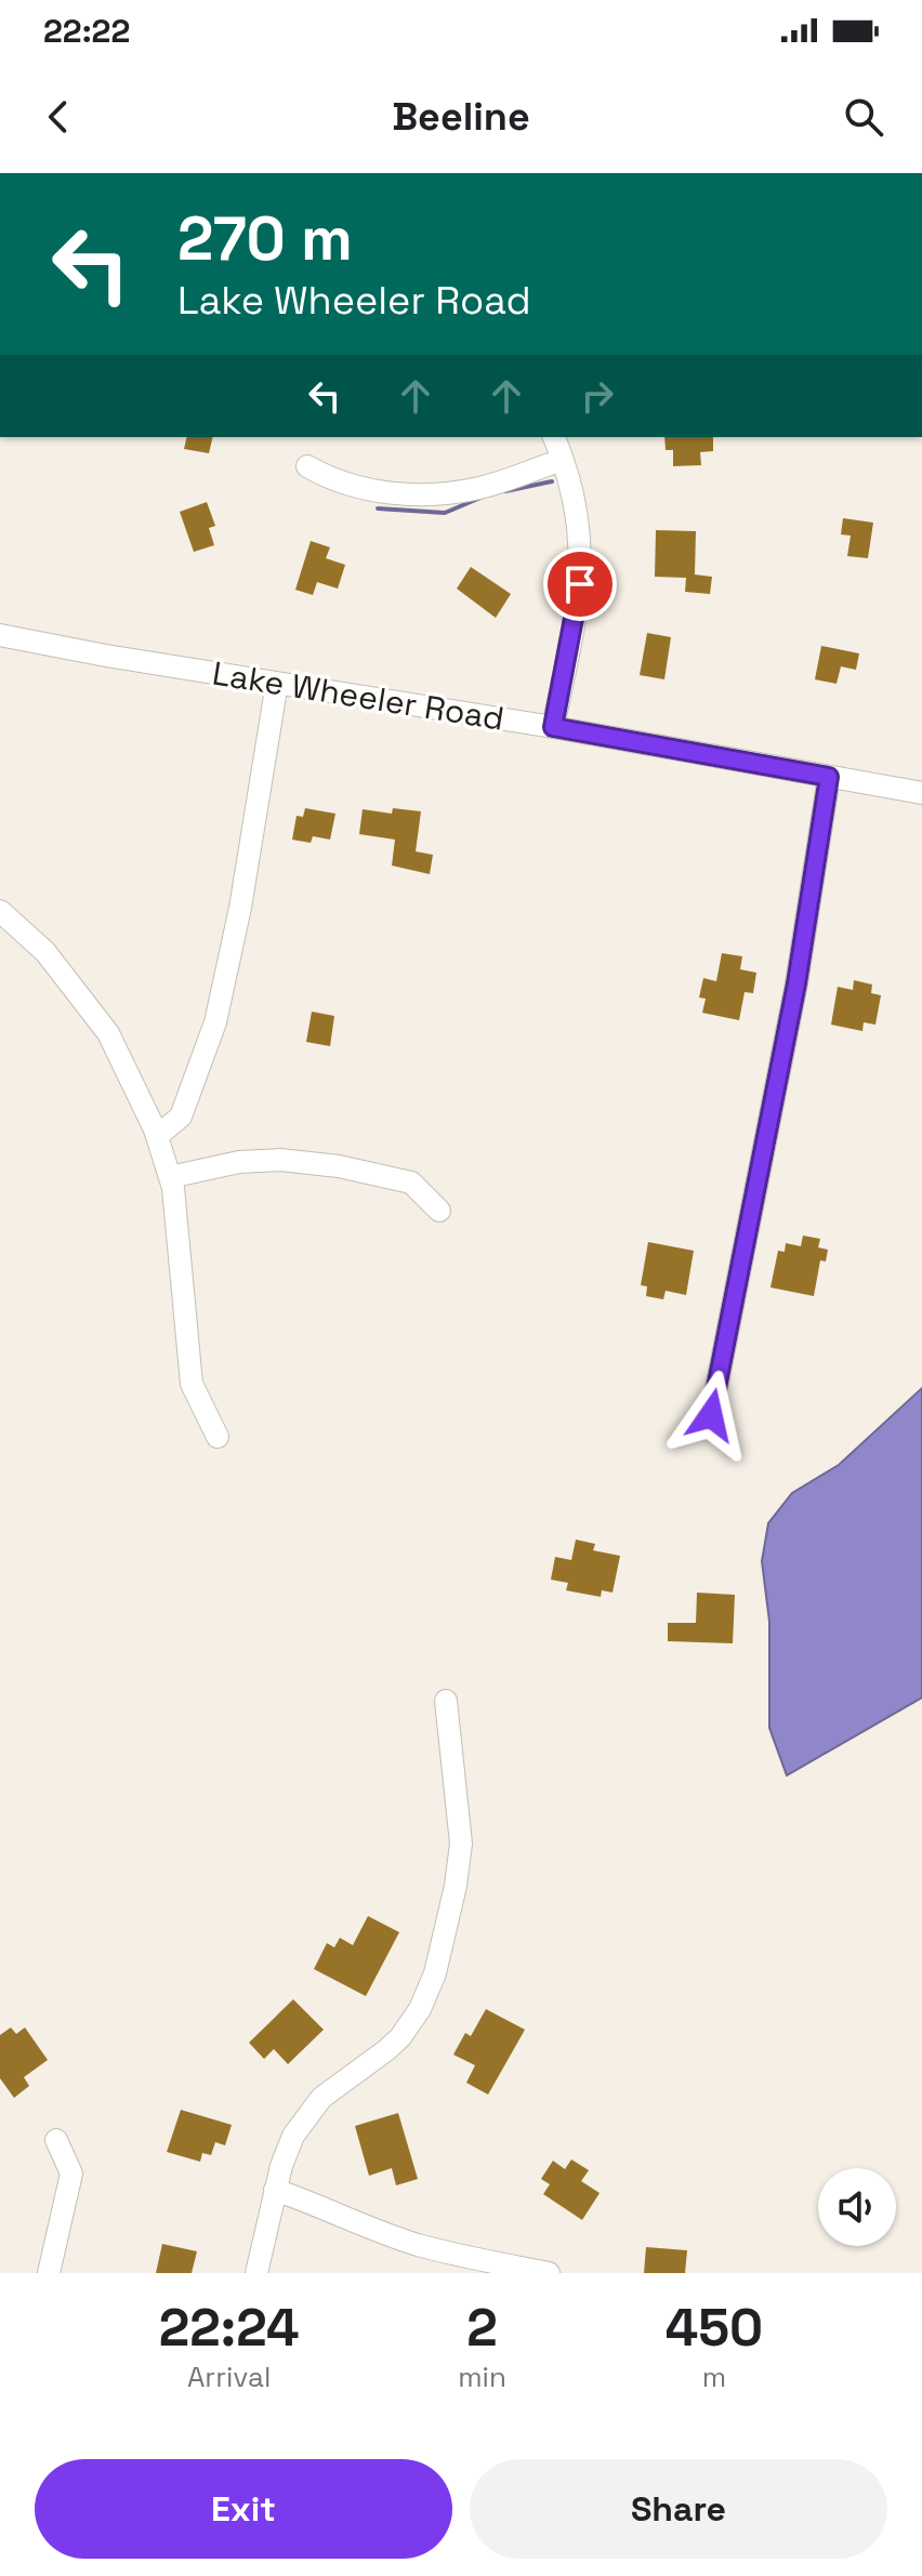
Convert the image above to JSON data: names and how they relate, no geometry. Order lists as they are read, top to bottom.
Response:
{
  "streets": {
    "street": ["Lake Wheeler Road"]
  },
  "page": {
    "status": "22:22",
    "header": "Beeline",
    "turn": ["270 m", "Lake Wheeler Road"],
    "eta": [
      "22:24",
      "Arrival",
      "2",
      "min",
      "450",
      "m"
    ],
    "buttons": ["Exit", "Share"]
  }
}
